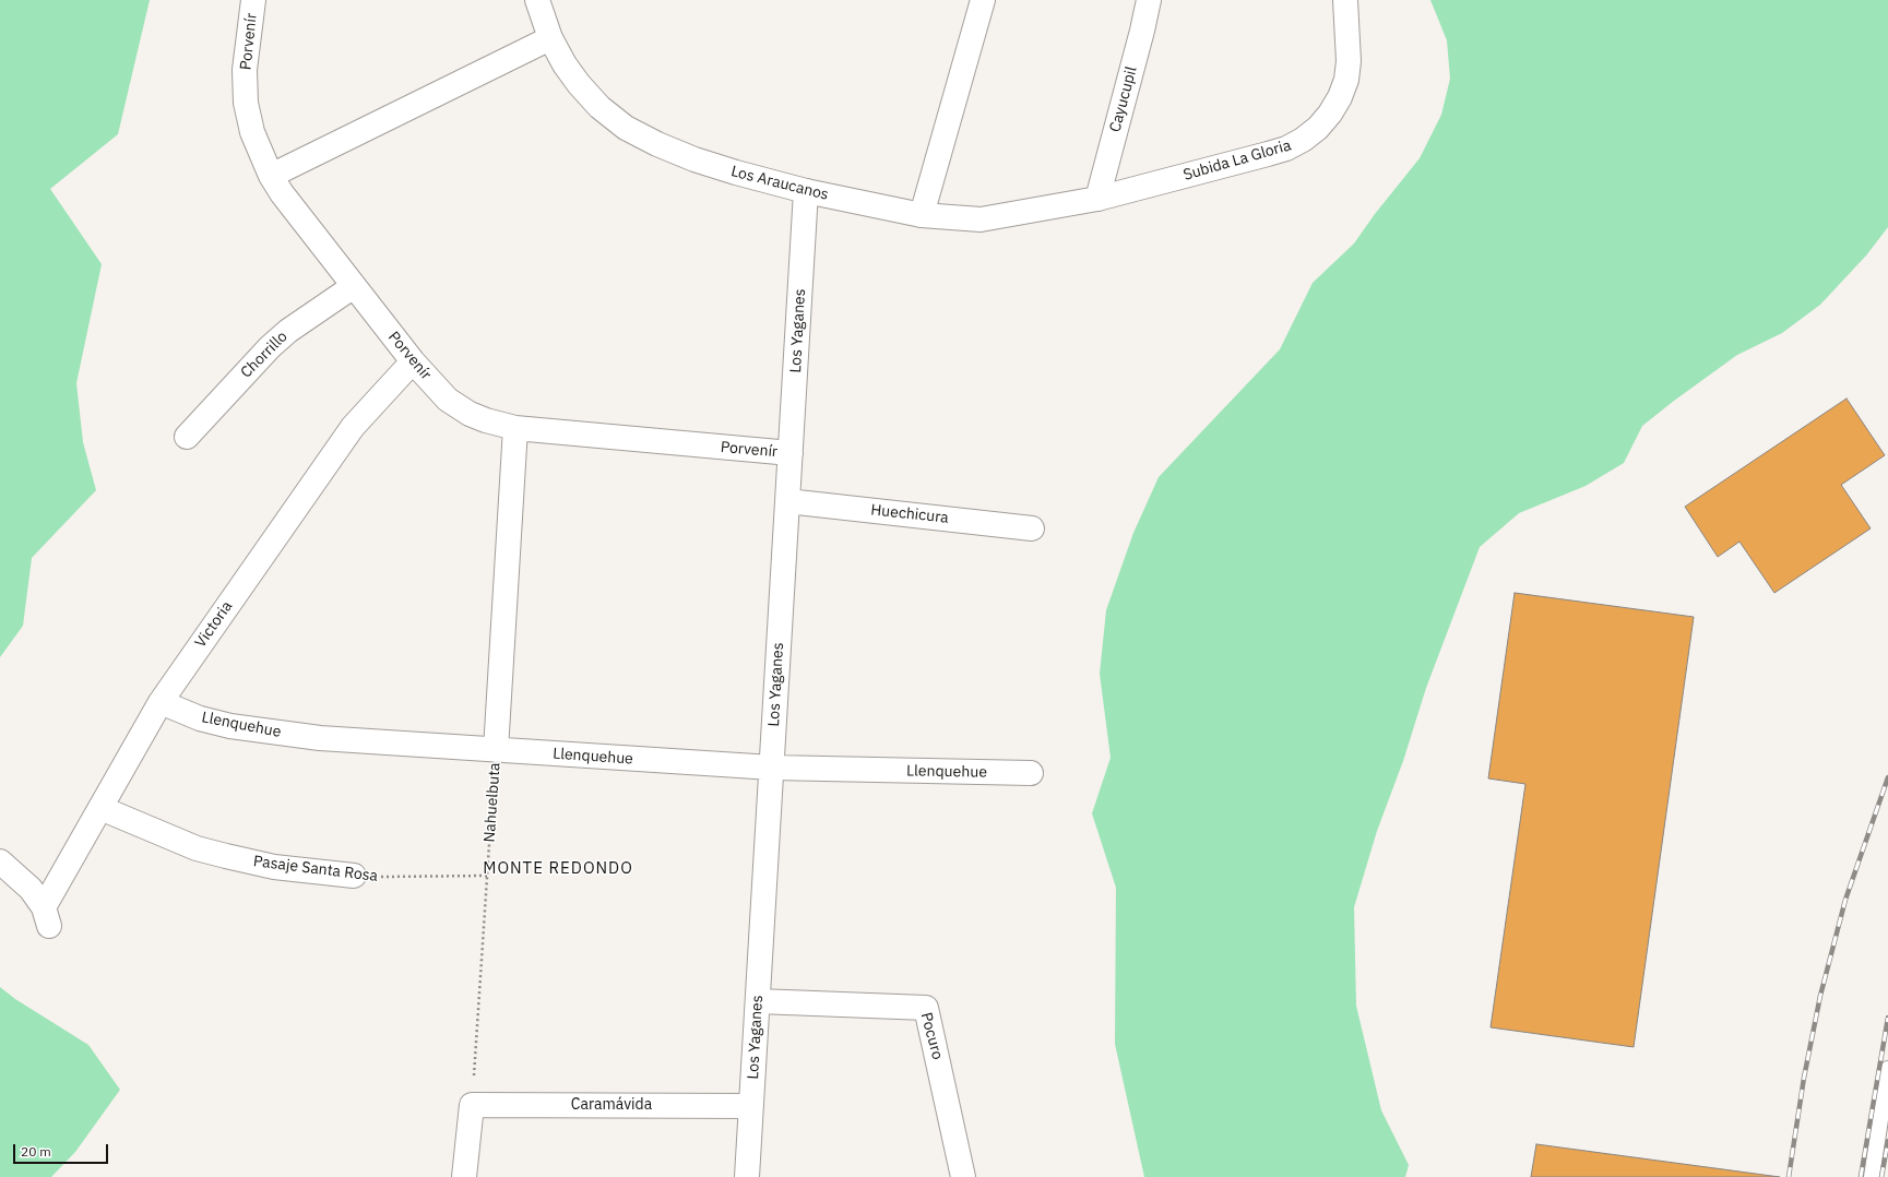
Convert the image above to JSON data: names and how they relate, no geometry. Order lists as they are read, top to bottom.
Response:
{
  "streets": {
    "street": [
      "Porvenír",
      "Cayucupil",
      "Subida La Gloria",
      "Los Araucanos",
      "Los Yaganes",
      "Chorrillo",
      "Huechicura",
      "Victoria",
      "Llenquehue",
      "Nahuelbuta",
      "Pasaje Santa Rosa",
      "Pocuro",
      "Caramávida"
    ]
  },
  "crossings": [
    ["Porvenír", "Los Yaganes"],
    ["Porvenír", "Chorrillo"],
    ["Porvenír", "Victoria"],
    ["Porvenír", "Nahuelbuta"],
    ["Cayucupil", "Subida La Gloria"],
    ["Cayucupil", "Los Araucanos"],
    ["Subida La Gloria", "Los Araucanos"],
    ["Los Araucanos", "Los Yaganes"],
    ["Los Yaganes", "Huechicura"],
    ["Los Yaganes", "Llenquehue"],
    ["Los Yaganes", "Pocuro"],
    ["Los Yaganes", "Caramávida"],
    ["Victoria", "Llenquehue"],
    ["Victoria", "Pasaje Santa Rosa"],
    ["Llenquehue", "Nahuelbuta"],
    ["Nahuelbuta", "Pasaje Santa Rosa"],
    ["Nahuelbuta", "Caramávida"]
  ],
  "districts": ["MONTE REDONDO"],
  "scale_bar": "20 m"
}
